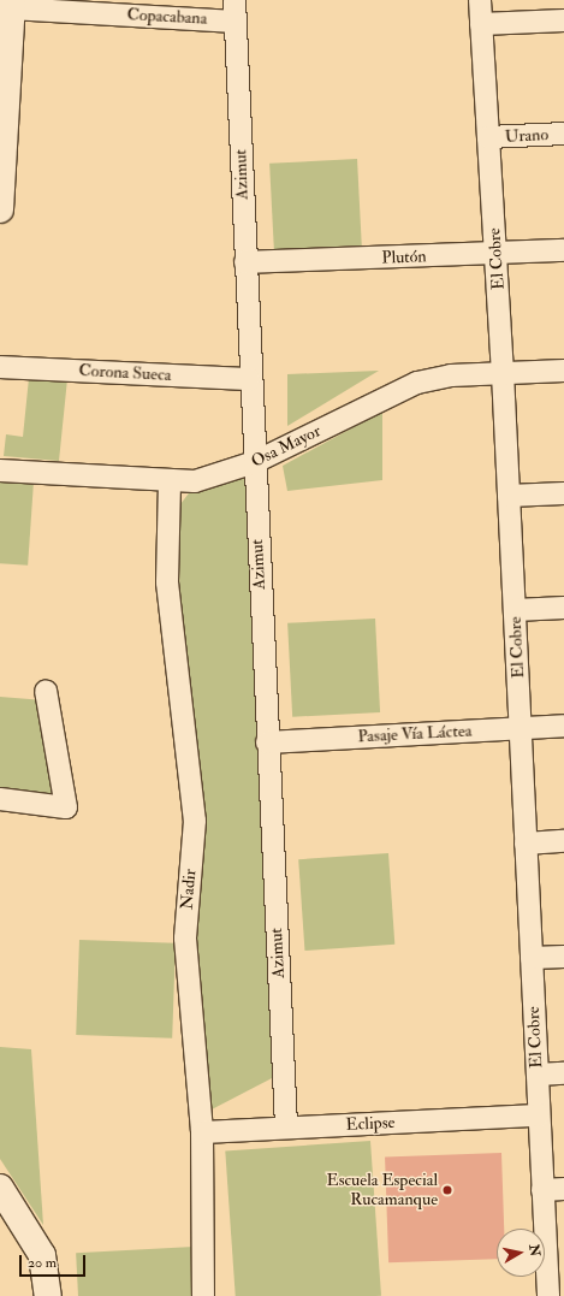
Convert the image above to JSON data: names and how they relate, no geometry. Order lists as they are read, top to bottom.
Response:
{
  "streets": {
    "street": [
      "Copacabana",
      "Urano",
      "Azimut",
      "Plutón",
      "El Cobre",
      "Corona Sueca",
      "Osa Mayor",
      "Pasaje Vía Láctea",
      "Nadir",
      "Eclipse"
    ]
  },
  "crossings": [
    ["Copacabana", "Azimut"],
    ["Urano", "El Cobre"],
    ["Azimut", "Plutón"],
    ["Azimut", "Corona Sueca"],
    ["Azimut", "Osa Mayor"],
    ["Azimut", "Pasaje Vía Láctea"],
    ["Azimut", "Eclipse"],
    ["Plutón", "El Cobre"],
    ["El Cobre", "Osa Mayor"],
    ["El Cobre", "Pasaje Vía Láctea"],
    ["El Cobre", "Eclipse"],
    ["Osa Mayor", "Nadir"],
    ["Nadir", "Eclipse"]
  ],
  "places": ["Escuela Especial Rucamanque"],
  "scale_bar": "20 m",
  "north": "right"
}
